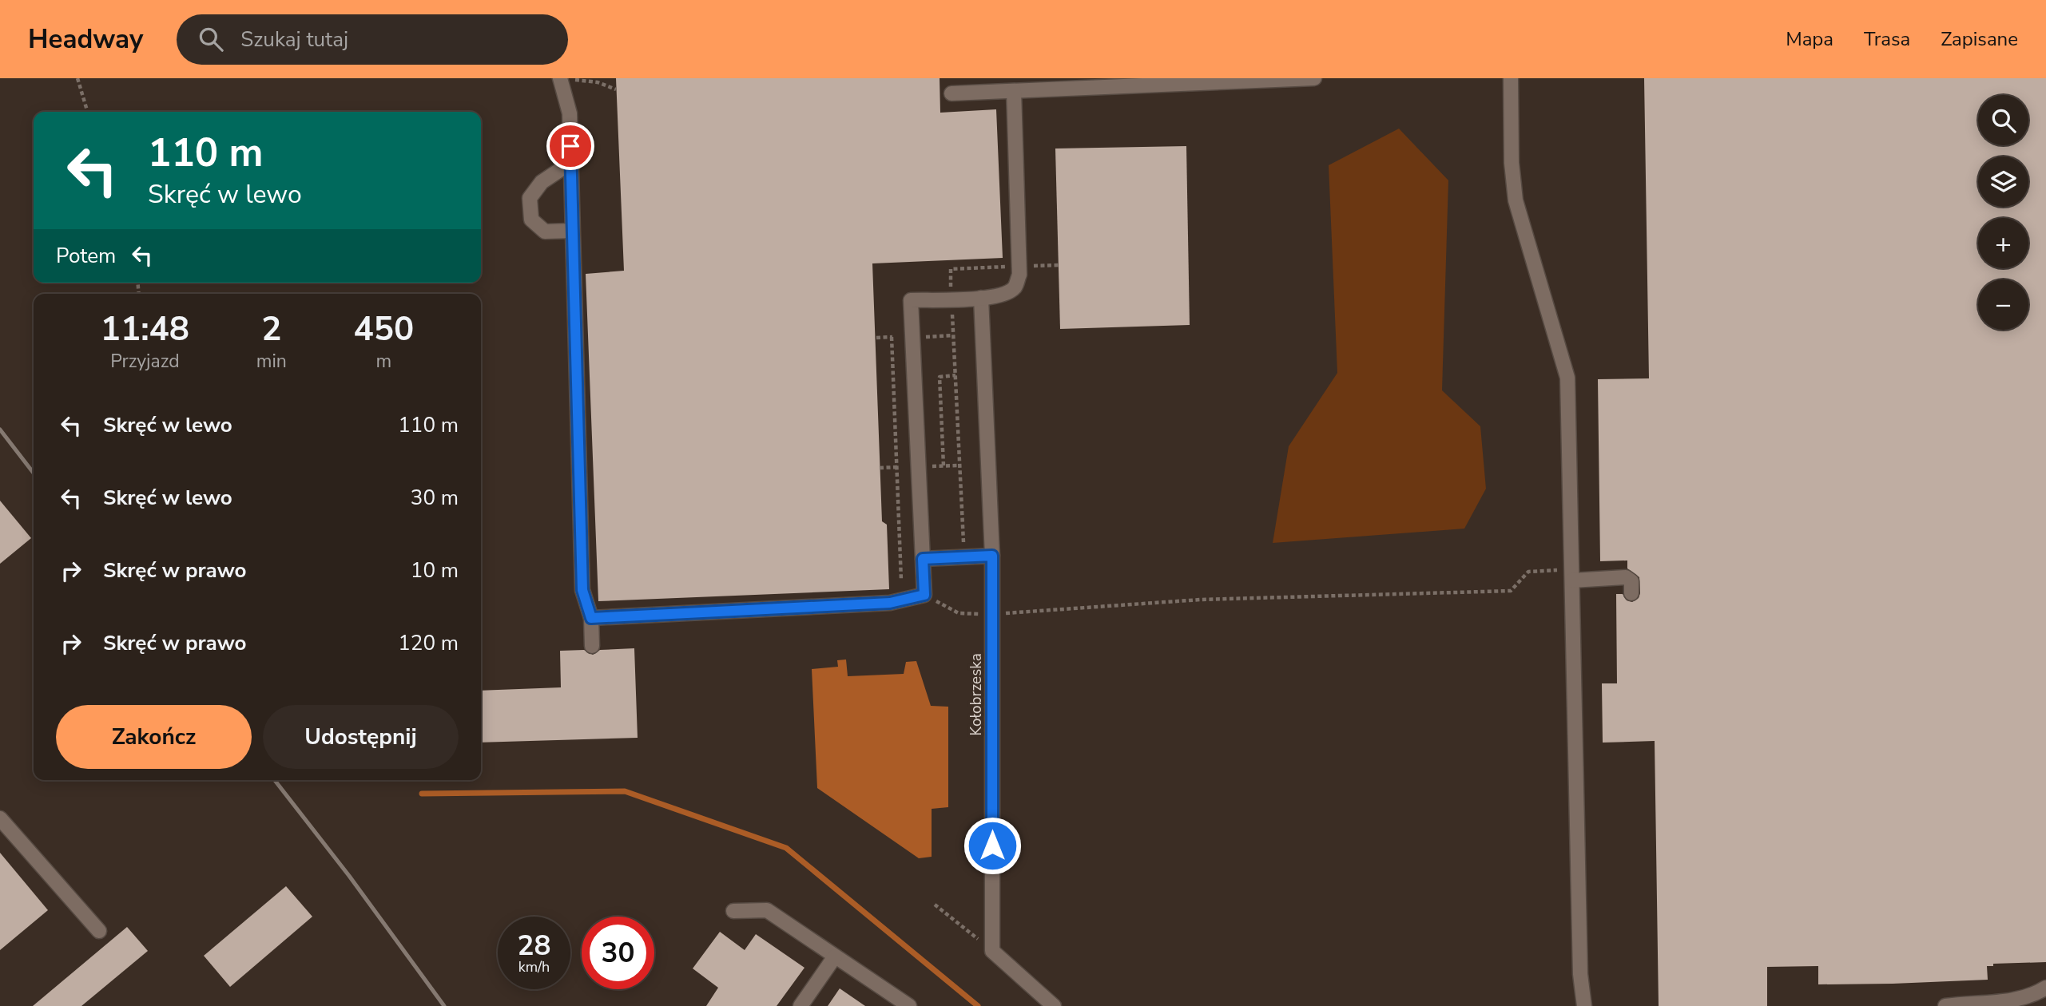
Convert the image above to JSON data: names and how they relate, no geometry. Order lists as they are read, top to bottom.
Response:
{
  "streets": {
    "street": ["Kołobrzeska"]
  },
  "page": {
    "header": "Headway",
    "search": "Szukaj tutaj",
    "nav": ["Mapa", "Trasa", "Zapisane"],
    "map_buttons": ["+", "−"],
    "turn": ["110 m", "Skręć w lewo"],
    "then": "Potem",
    "eta": [
      "11:48",
      "Przyjazd",
      "2",
      "min",
      "450",
      "m"
    ],
    "list": [
      {
        "name": "Skręć w lewo",
        "value": "110 m"
      },
      {
        "name": "Skręć w lewo",
        "value": "30 m"
      },
      {
        "name": "Skręć w prawo",
        "value": "10 m"
      },
      {
        "name": "Skręć w prawo",
        "value": "120 m"
      }
    ],
    "buttons": ["Zakończ", "Udostępnij"],
    "speed": "28 km/h",
    "limit": "30"
  }
}
